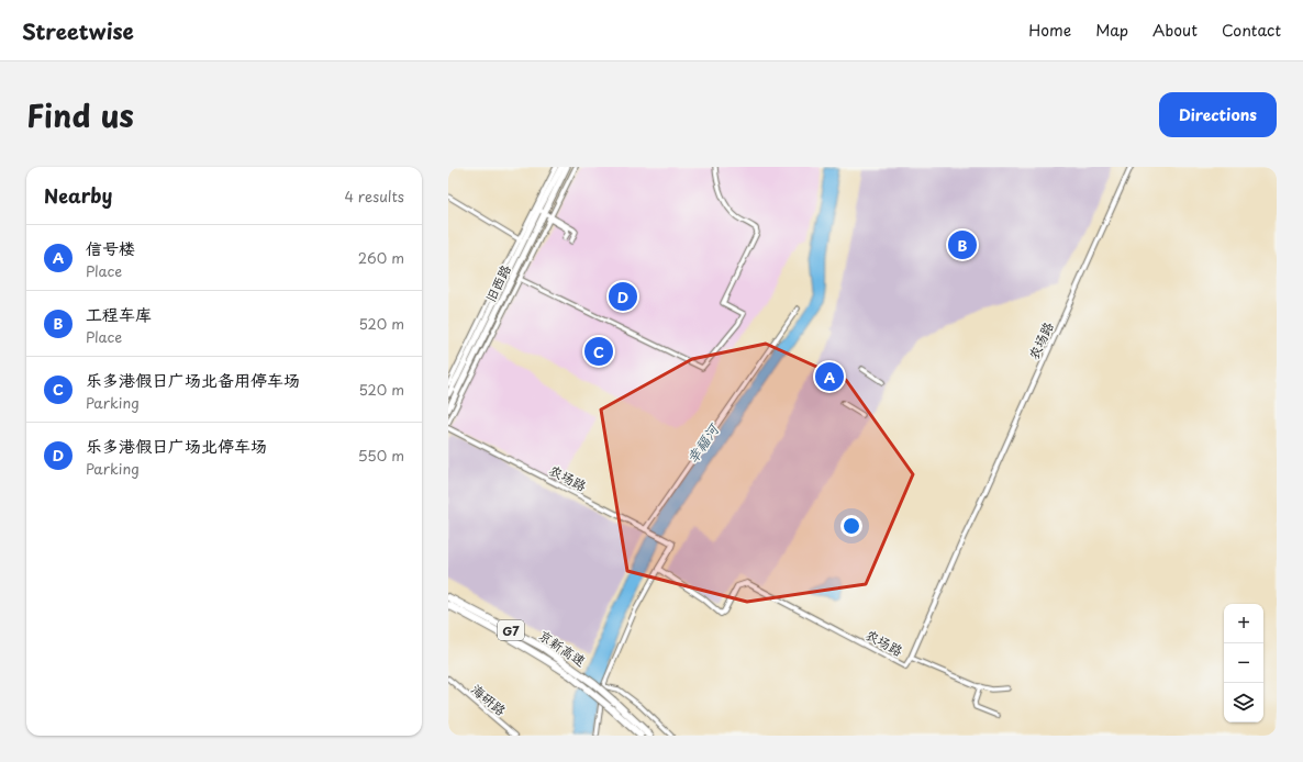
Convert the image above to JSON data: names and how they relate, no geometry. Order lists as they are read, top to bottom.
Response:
{
  "streets": {
    "highway": ["G7", "京新高速"],
    "main road": ["旧西路"],
    "street": ["农场路", "海研路"]
  },
  "water": ["幸福河"],
  "page": {
    "header": "Streetwise",
    "nav": [
      "Home",
      "Map",
      "About",
      "Contact"
    ],
    "title": "Find us",
    "buttons": "Directions",
    "heading": ["Nearby", "4 results"],
    "list": [
      {
        "mark": "A",
        "name": "信号楼",
        "note": "Place",
        "value": "260 m"
      },
      {
        "mark": "B",
        "name": "工程车库",
        "note": "Place",
        "value": "520 m"
      },
      {
        "mark": "C",
        "name": "乐多港假日广场北备用停车场",
        "note": "Parking",
        "value": "520 m"
      },
      {
        "mark": "D",
        "name": "乐多港假日广场北停车场",
        "note": "Parking",
        "value": "550 m"
      }
    ],
    "pins": [
      "B",
      "D",
      "C",
      "A"
    ],
    "map_buttons": ["+", "−"]
  }
}
